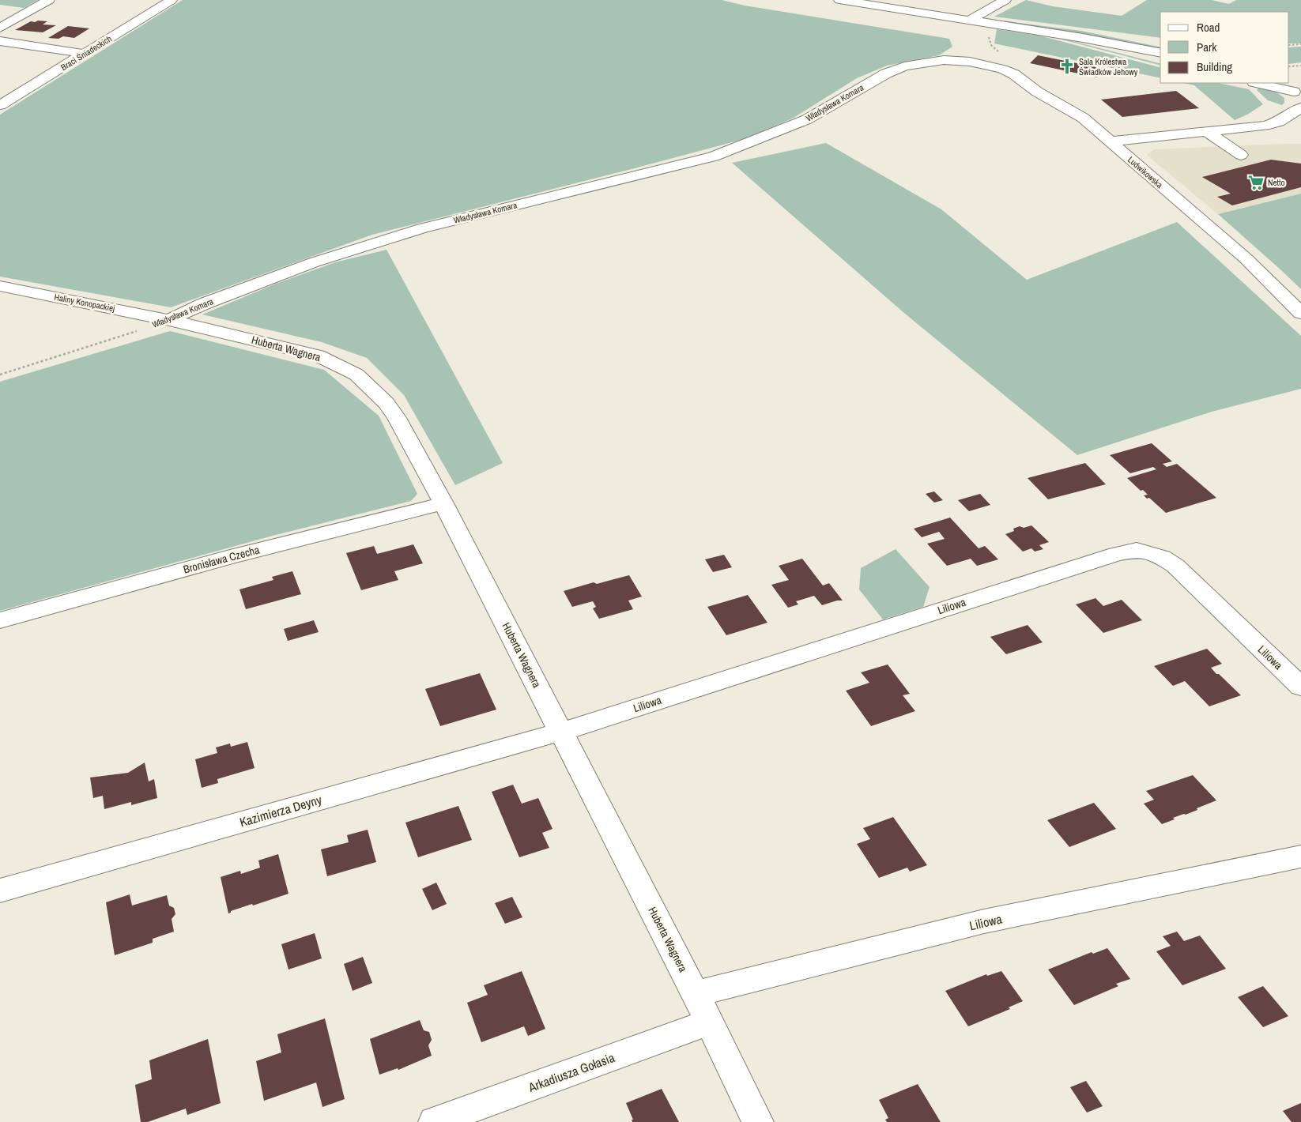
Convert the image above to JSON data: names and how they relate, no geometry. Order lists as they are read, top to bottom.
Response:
{
  "streets": {
    "street": [
      "Braci Śniadeckich",
      "Władysława Komara",
      "Ludwikowska",
      "Haliny Konopackiej",
      "Huberta Wagnera",
      "Bronisława Czecha",
      "Liliowa",
      "Kazimierza Deyny",
      "Arkadiusza Gołasia"
    ]
  },
  "crossings": [
    ["Władysława Komara", "Ludwikowska"],
    ["Władysława Komara", "Haliny Konopackiej"],
    ["Władysława Komara", "Huberta Wagnera"],
    ["Haliny Konopackiej", "Huberta Wagnera"],
    ["Huberta Wagnera", "Bronisława Czecha"],
    ["Huberta Wagnera", "Liliowa"],
    ["Huberta Wagnera", "Kazimierza Deyny"],
    ["Huberta Wagnera", "Arkadiusza Gołasia"],
    ["Liliowa", "Kazimierza Deyny"]
  ],
  "places": {
    "church": ["Sala Królestwa Świadków Jehowy"],
    "supermarket": ["Netto"]
  },
  "legend": ["Road", "Park", "Building"]
}
